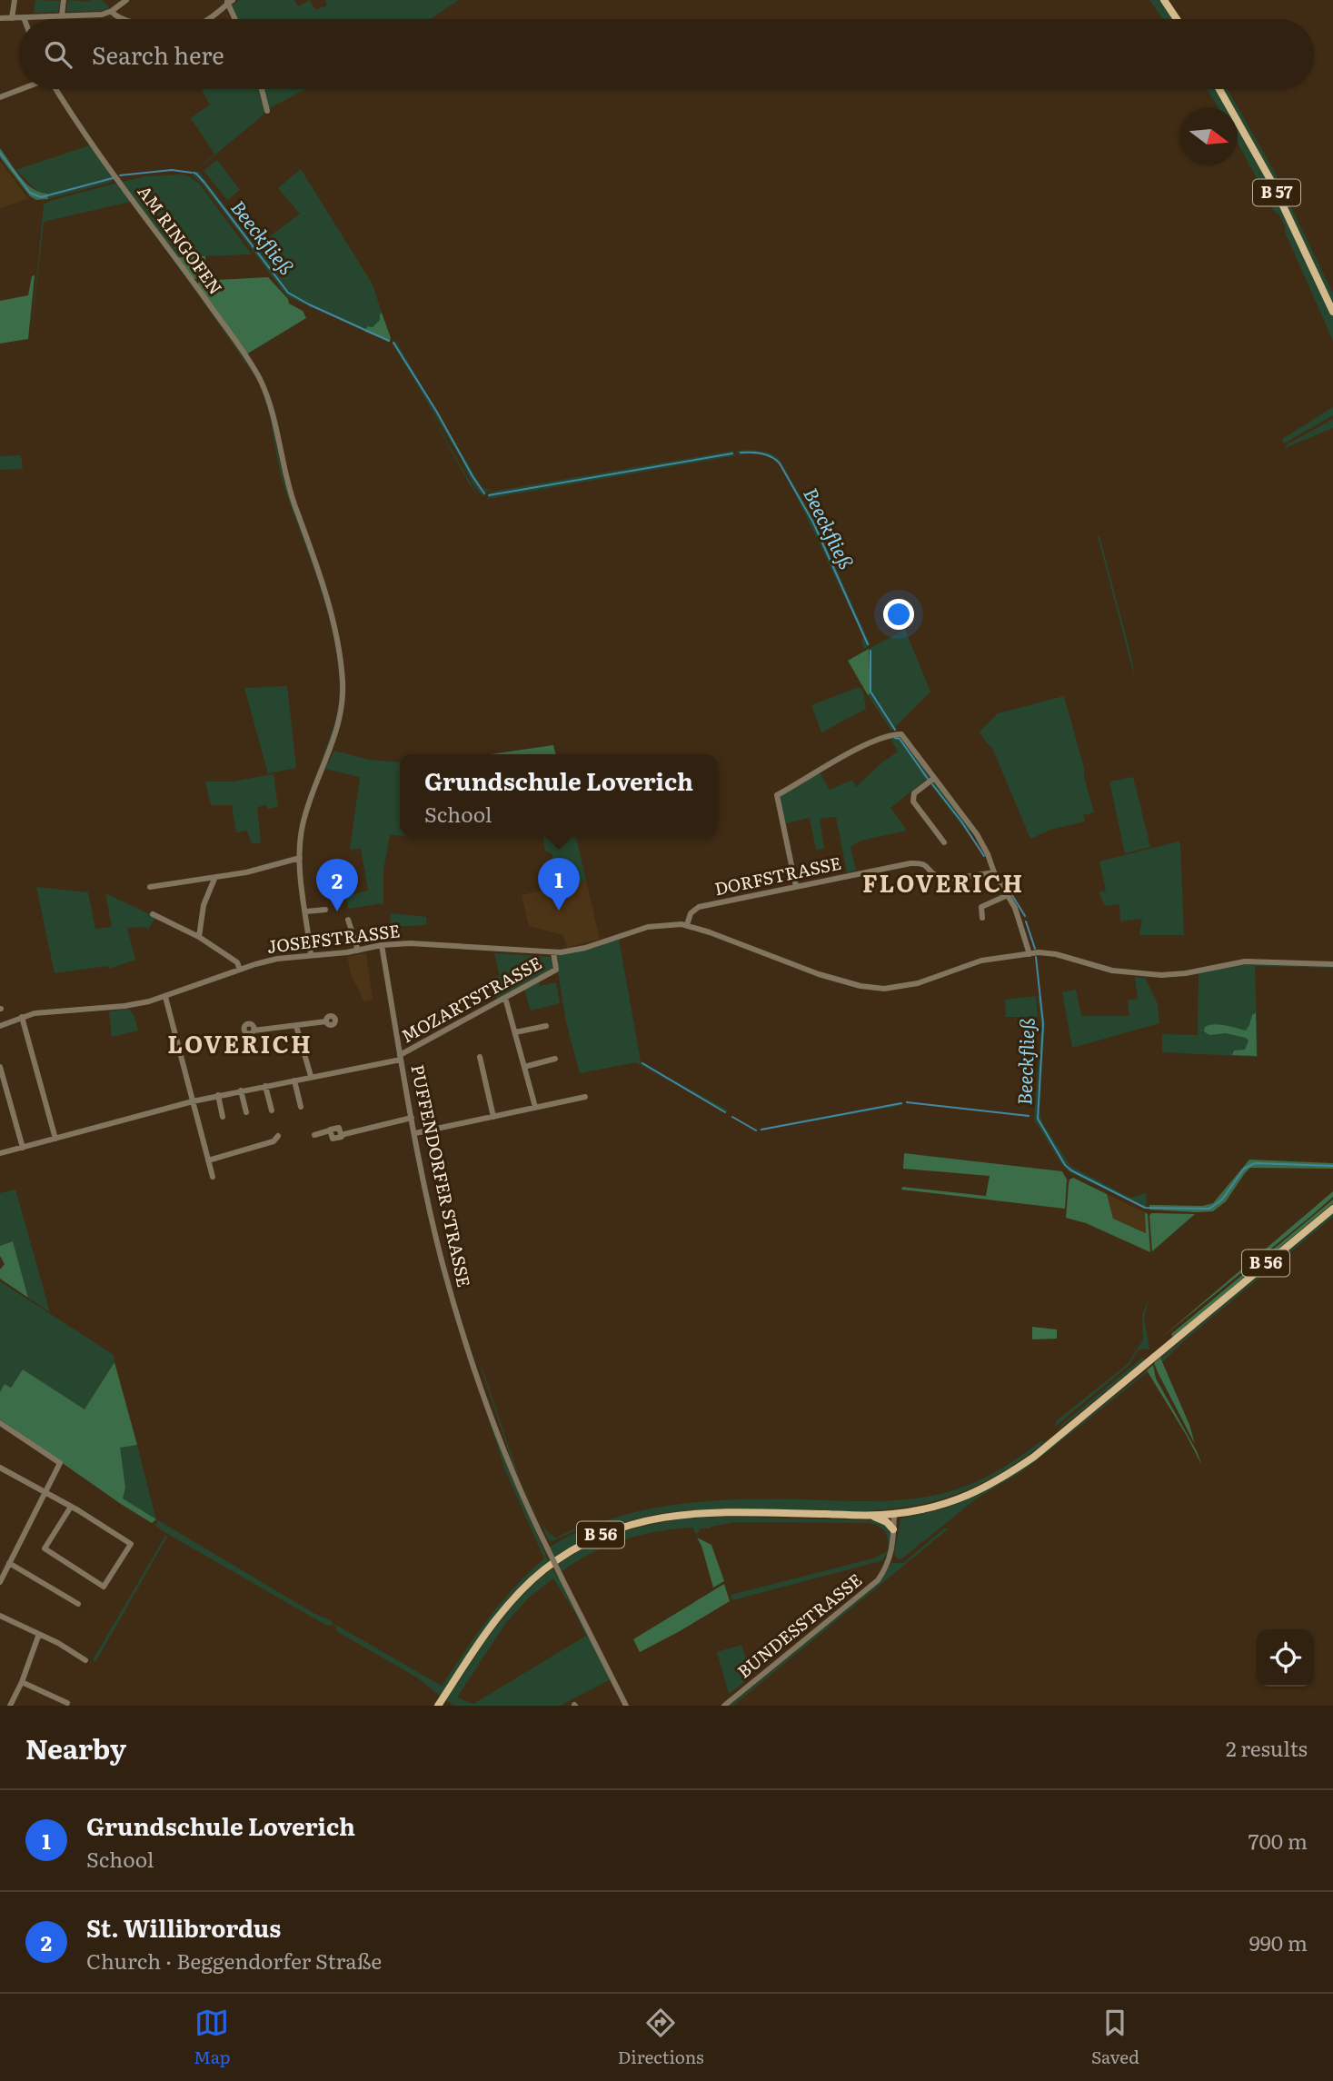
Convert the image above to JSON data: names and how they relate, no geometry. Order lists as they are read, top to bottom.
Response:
{
  "streets": {
    "main road": ["B 57", "B 56"],
    "street": [
      "AM RINGOFEN",
      "DORFSTRASSE",
      "JOSEFSTRASSE",
      "MOZARTSTRASSE",
      "PUFFENDORFER STRASSE",
      "BUNDESSTRASSE"
    ]
  },
  "crossings": [
    ["AM RINGOFEN", "JOSEFSTRASSE"],
    ["DORFSTRASSE", "JOSEFSTRASSE"],
    ["JOSEFSTRASSE", "MOZARTSTRASSE"],
    ["JOSEFSTRASSE", "PUFFENDORFER STRASSE"],
    ["MOZARTSTRASSE", "PUFFENDORFER STRASSE"]
  ],
  "districts": ["FLOVERICH", "LOVERICH"],
  "water": ["Beeckfließ"],
  "north": "right",
  "page": {
    "search": "Search here",
    "popup": ["Grundschule Loverich", "School"],
    "pins": ["1", "2"],
    "heading": ["Nearby", "2 results"],
    "list": [
      {
        "mark": "1",
        "name": "Grundschule Loverich",
        "note": "School",
        "value": "700 m"
      },
      {
        "mark": "2",
        "name": "St. Willibrordus",
        "note": "Church · Beggendorfer Straße",
        "value": "990 m"
      }
    ],
    "nav": ["Map", "Directions", "Saved"]
  }
}
